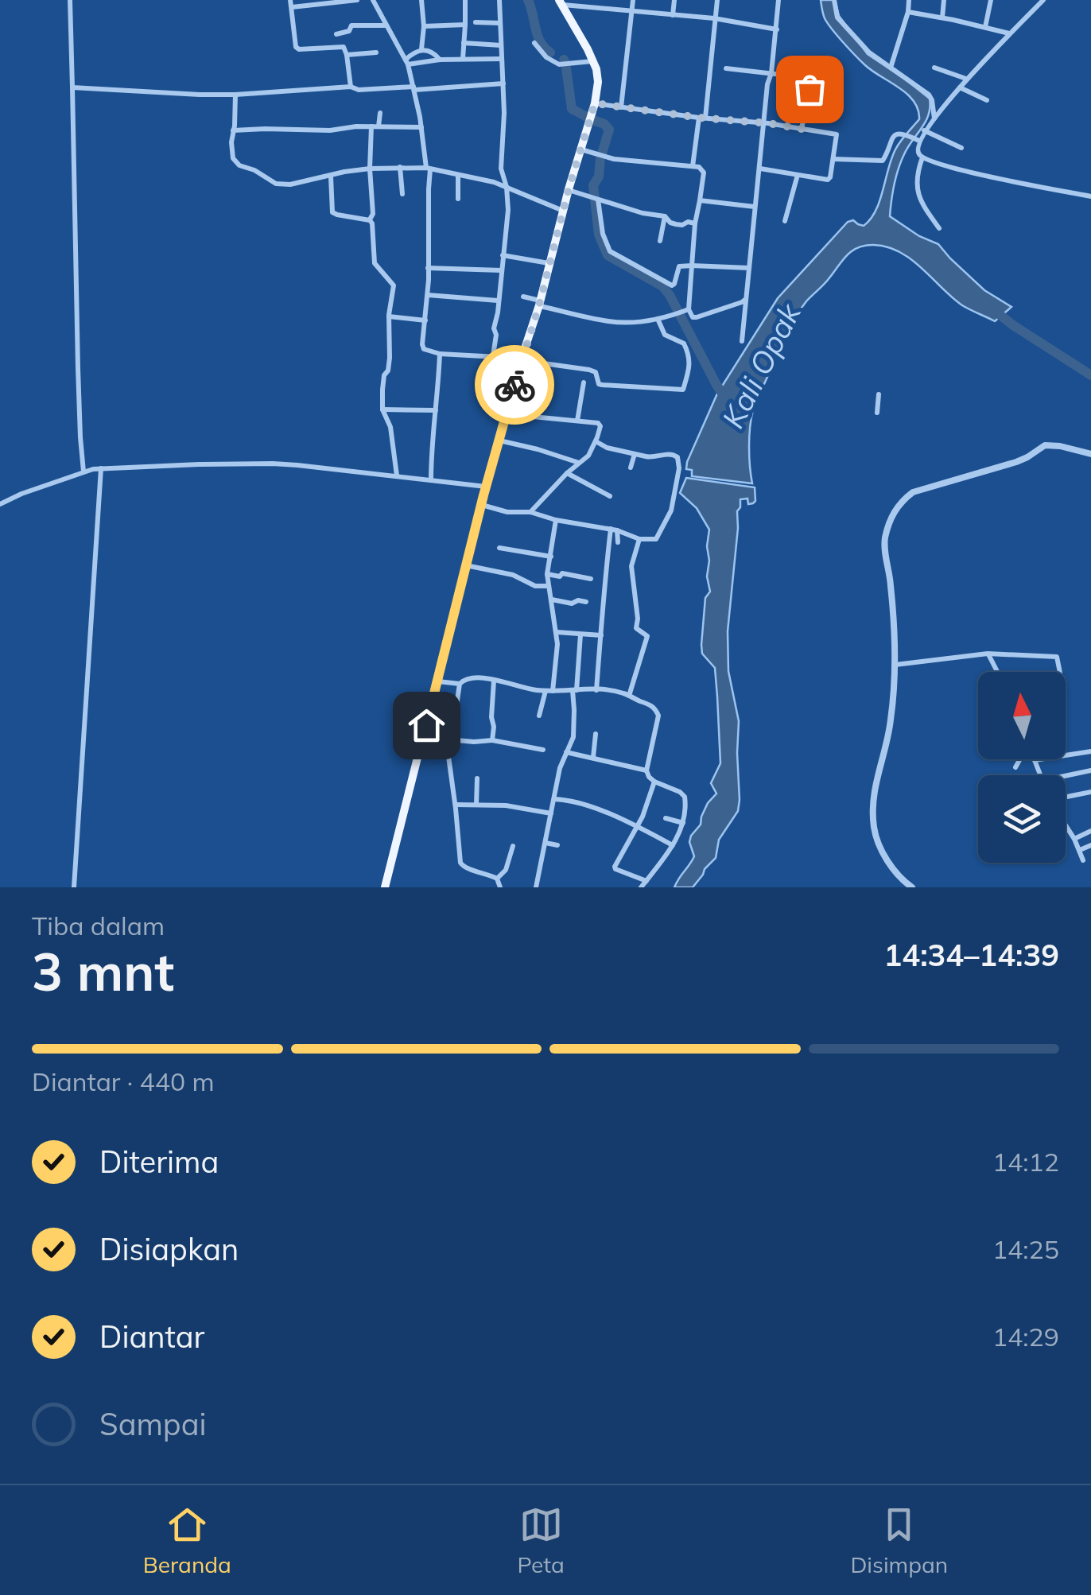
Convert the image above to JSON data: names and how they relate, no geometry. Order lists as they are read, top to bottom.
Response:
{
  "water": ["Kali Opak"],
  "north": "top",
  "page": {
    "heading": ["3 mnt", "Tiba dalam", "14:34–14:39"],
    "bar": "Diantar · 440 m",
    "list": [
      ["Diterima", "14:12"],
      ["Disiapkan", "14:25"],
      ["Diantar", "14:29"],
      "Sampai"
    ],
    "tabs": ["Beranda", "Peta", "Disimpan"]
  }
}
